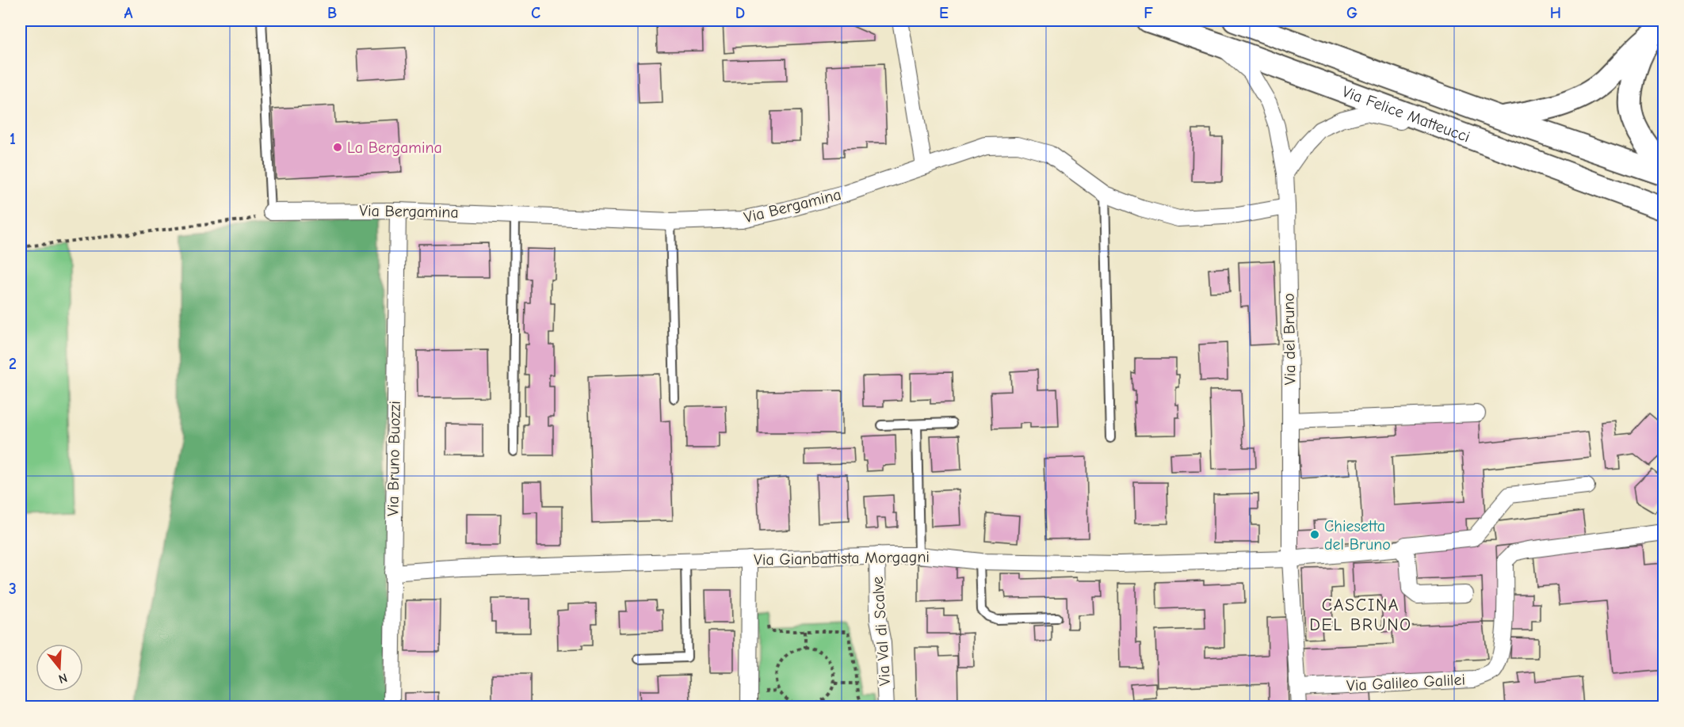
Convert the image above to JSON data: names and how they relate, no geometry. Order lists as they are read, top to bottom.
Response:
{
  "streets": {
    "main road": ["Via Felice Matteucci"],
    "street": [
      "Via Bergamina",
      "Via del Bruno",
      "Via Bruno Buozzi",
      "Via Gianbattista Morgagni",
      "Via Val di Scalve",
      "Via Galileo Galilei"
    ]
  },
  "crossings": [
    ["Via Felice Matteucci", "Via del Bruno"],
    ["Via Bergamina", "Via del Bruno"],
    ["Via Bergamina", "Via Bruno Buozzi"],
    ["Via del Bruno", "Via Gianbattista Morgagni"],
    ["Via del Bruno", "Via Galileo Galilei"],
    ["Via Bruno Buozzi", "Via Gianbattista Morgagni"],
    ["Via Gianbattista Morgagni", "Via Val di Scalve"]
  ],
  "districts": ["CASCINA DEL BRUNO"],
  "places": ["La Bergamina", "Chiesetta del Bruno"],
  "north": "bottom",
  "grid": {
    "columns": [
      "A",
      "B",
      "C",
      "D",
      "E",
      "F",
      "G",
      "H"
    ],
    "rows": ["1", "2", "3"]
  }
}
